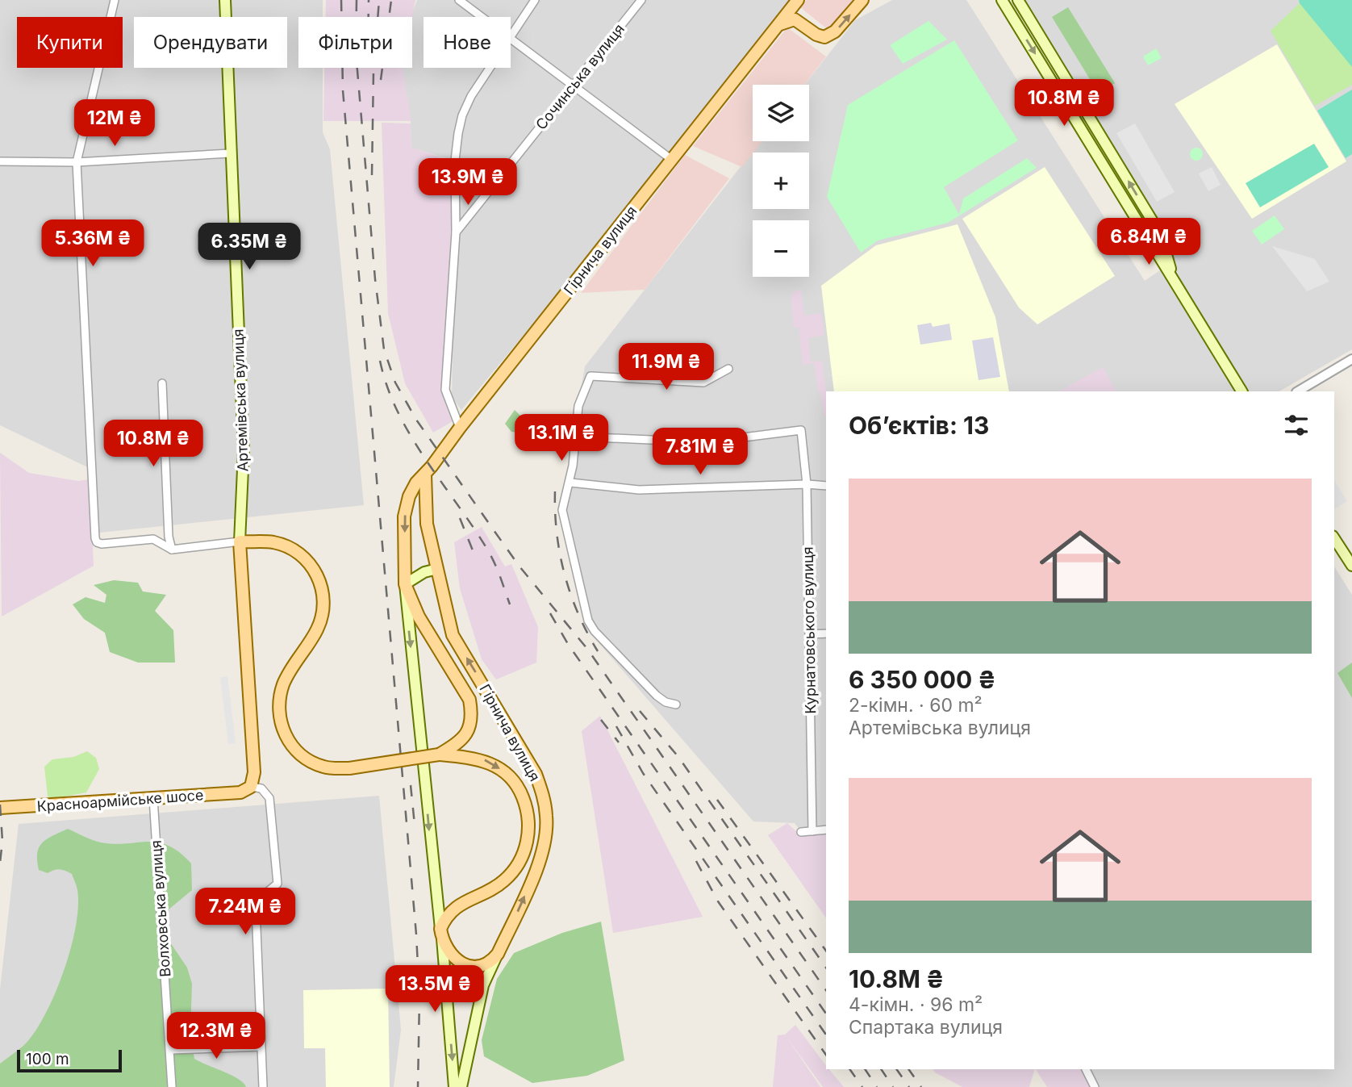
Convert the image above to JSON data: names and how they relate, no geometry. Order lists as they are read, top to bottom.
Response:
{
  "streets": {
    "main road": ["Гірнича вулиця", "Артемівська вулиця", "Красноармійське шосе"],
    "street": ["Сочинська вулиця", "Курнатовського вулиця", "Волховська вулиця"]
  },
  "crossings": [
    ["Артемівська вулиця", "Красноармійське шосе"],
    ["Красноармійське шосе", "Волховська вулиця"]
  ],
  "scale_bar": "100 m",
  "page": {
    "chip": [
      "Купити",
      "Орендувати",
      "Фільтри",
      "Нове"
    ],
    "price": [
      "10.8M ₴",
      "12M ₴",
      "13.9M ₴",
      "6.84M ₴",
      "5.36M ₴",
      "6.35M ₴",
      "11.9M ₴",
      "13.1M ₴",
      "10.8M ₴",
      "7.81M ₴",
      "7.24M ₴",
      "13.5M ₴",
      "12.3M ₴"
    ],
    "map_buttons": ["+", "−"],
    "heading": "Об’єктів: 13",
    "list": [
      {
        "name": "6 350 000 ₴",
        "note": "2-кімн. · 60 m² · Артемівська вулиця"
      },
      {
        "name": "10.8M ₴",
        "note": "4-кімн. · 96 m² · Спартака вулиця"
      }
    ],
    "scale": "100 m"
  }
}
